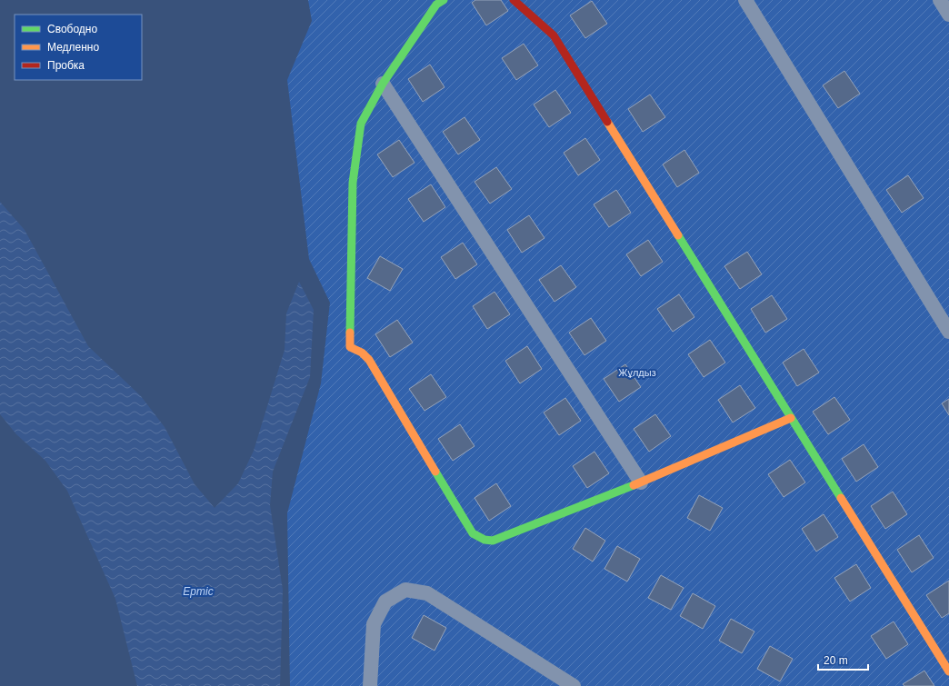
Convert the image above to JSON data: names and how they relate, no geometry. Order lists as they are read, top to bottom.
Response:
{
  "water": ["Ертіс"],
  "parks": ["Жұлдыз"],
  "legend": ["Свободно", "Медленно", "Пробка"],
  "scale_bar": "20 m"
}
